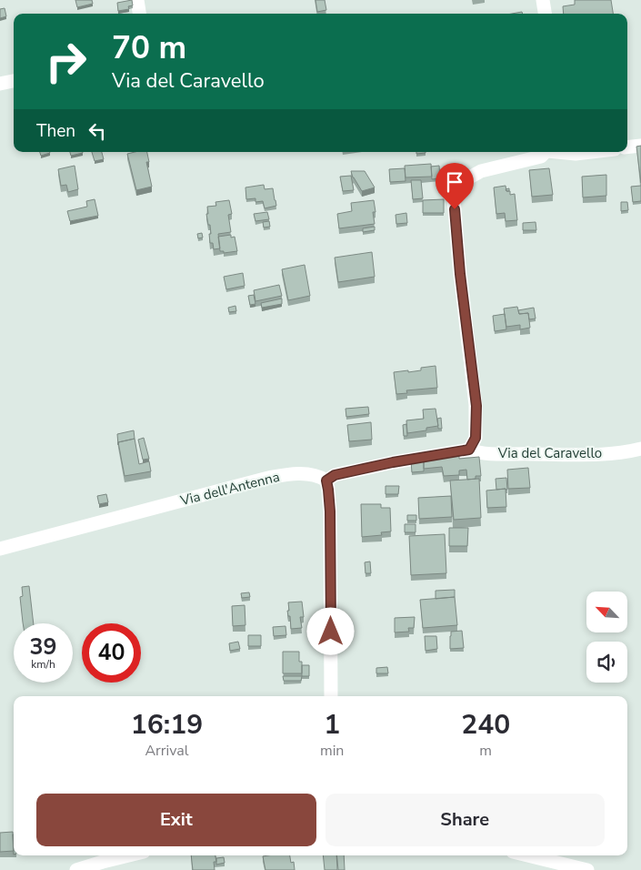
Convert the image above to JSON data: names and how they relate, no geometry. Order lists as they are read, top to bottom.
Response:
{
  "streets": {
    "street": ["Via del Caravello", "Via dell'Antenna"]
  },
  "crossings": [
    ["Via del Caravello", "Via dell'Antenna"]
  ],
  "north": "top left",
  "page": {
    "turn": ["70 m", "Via del Caravello"],
    "then": "Then",
    "speed": "39 km/h",
    "limit": "40",
    "eta": [
      "16:19",
      "Arrival",
      "1",
      "min",
      "240",
      "m"
    ],
    "buttons": ["Exit", "Share"]
  }
}
